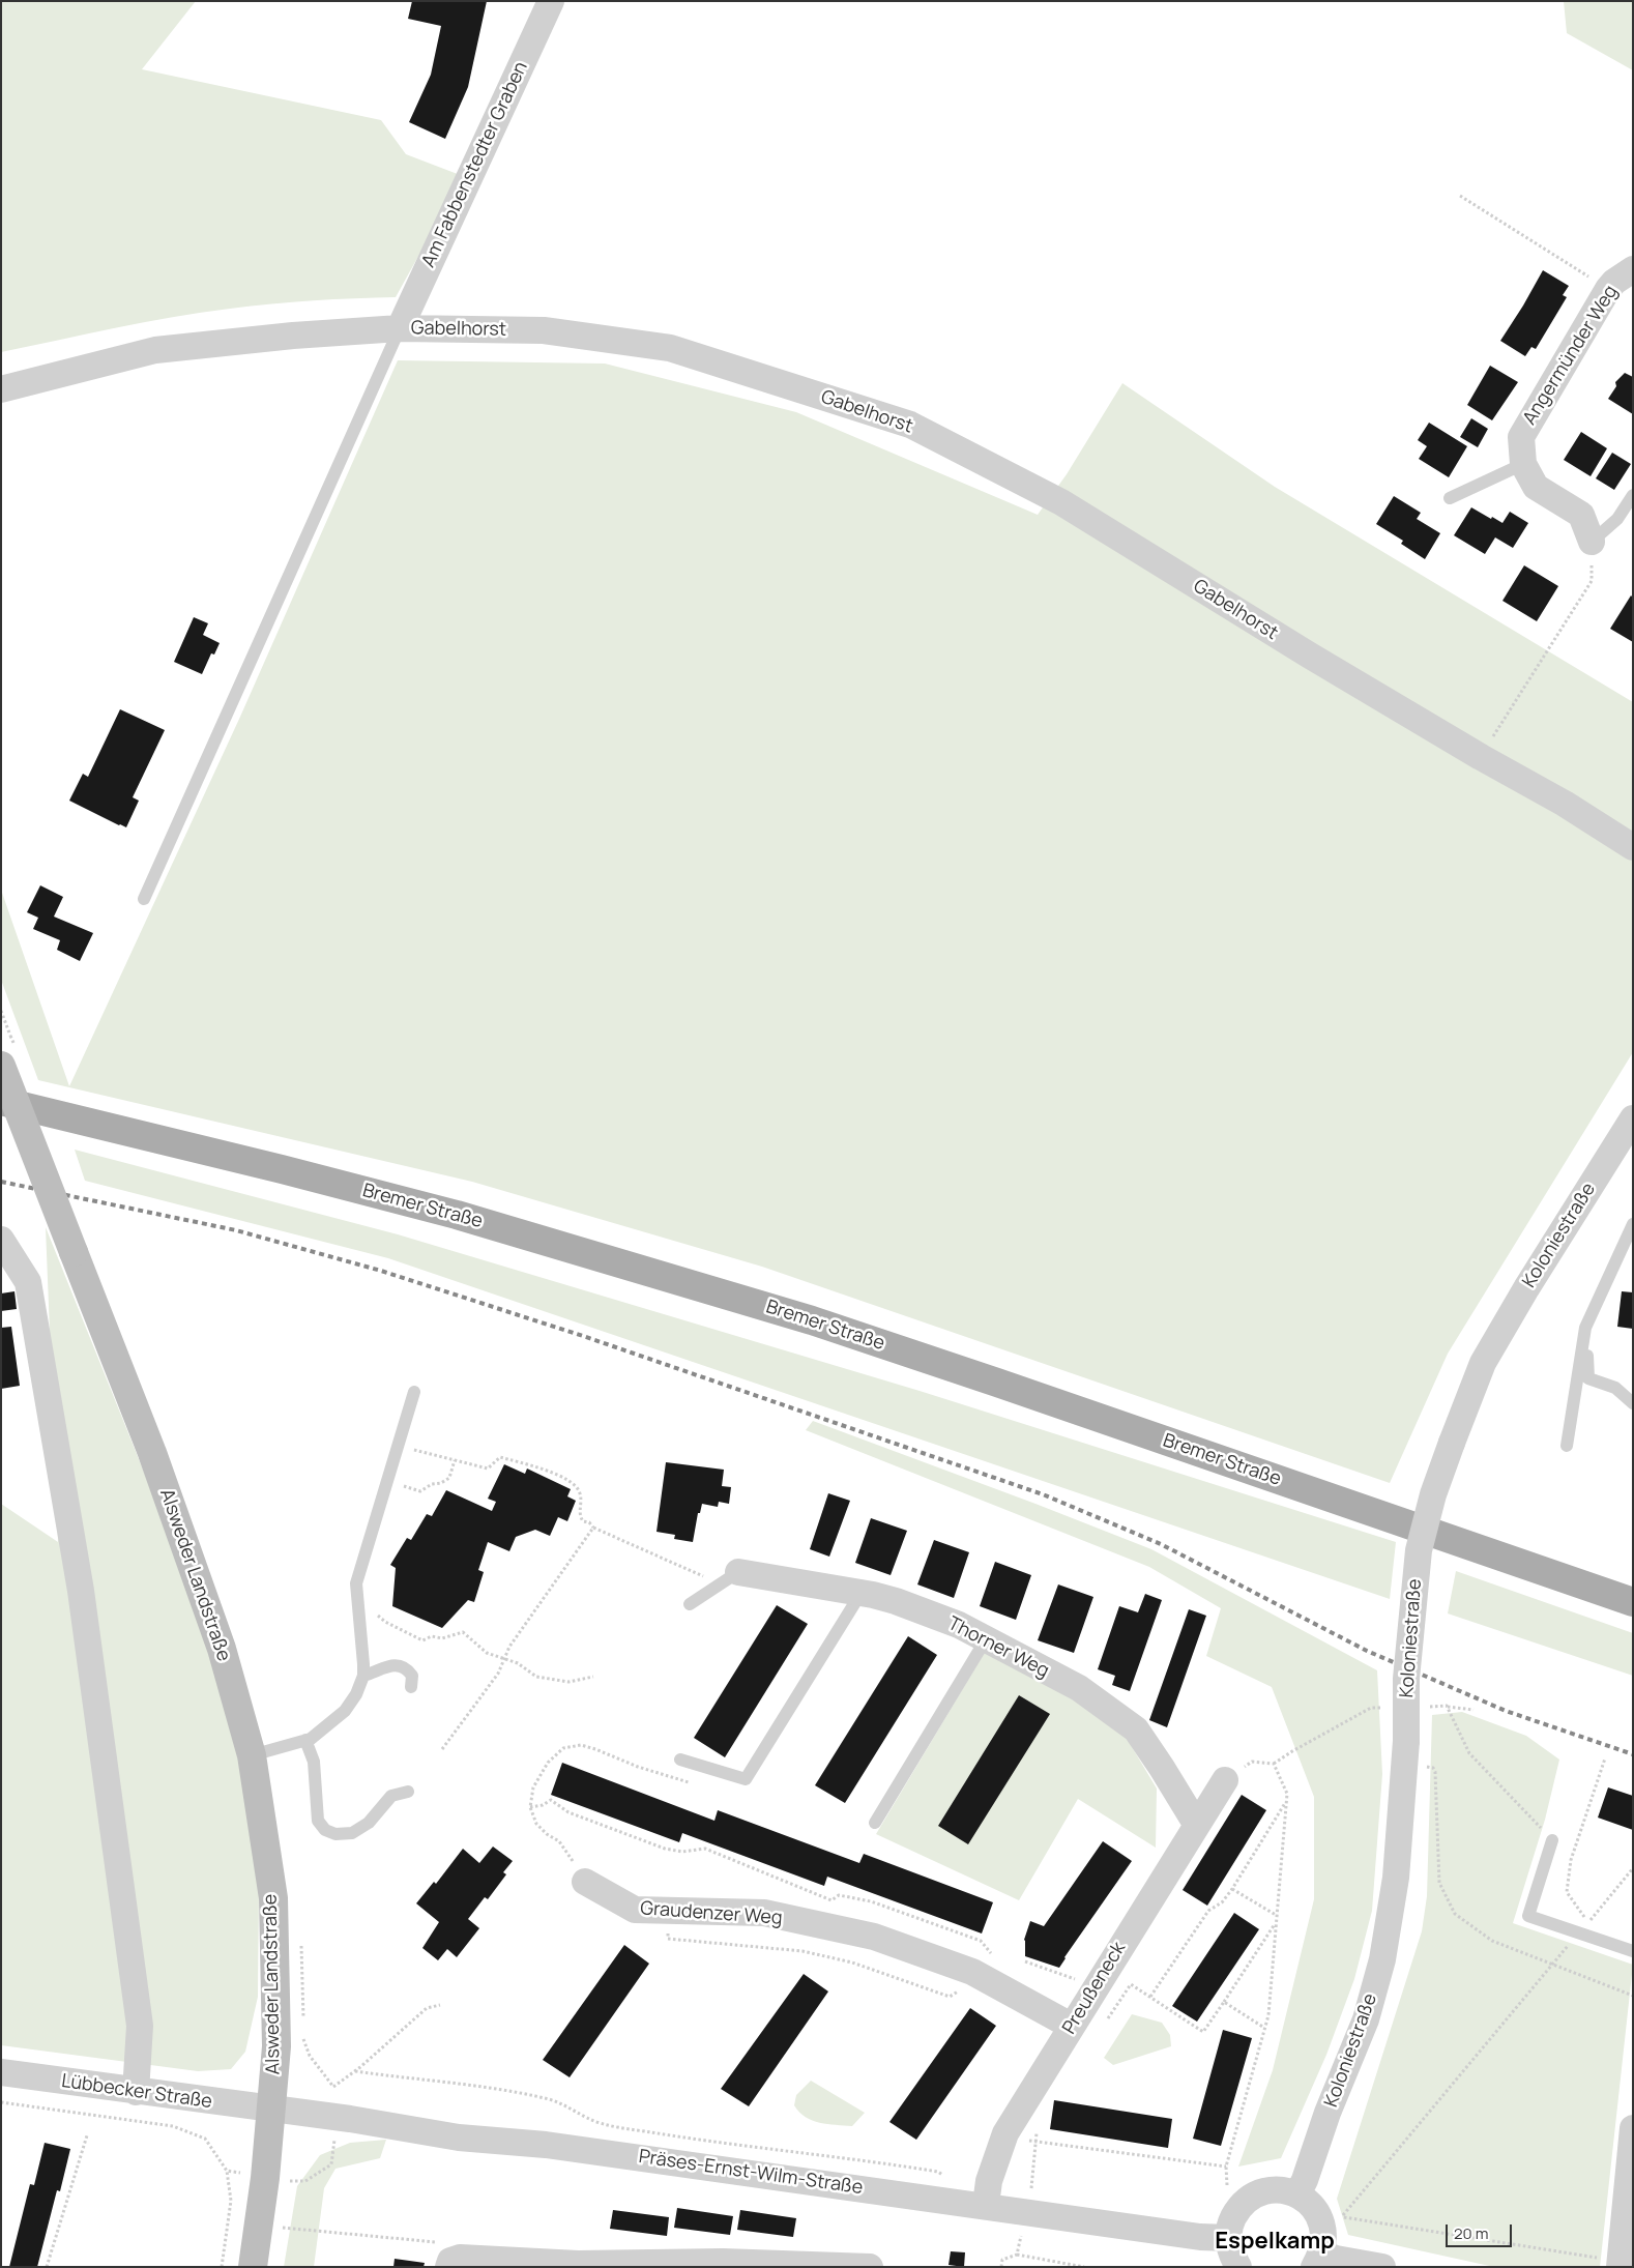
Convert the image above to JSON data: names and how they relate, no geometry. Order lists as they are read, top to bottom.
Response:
{
  "streets": {
    "main road": ["Bremer Straße", "Alsweder Landstraße"],
    "street": [
      "Am Fabbenstedter Graben",
      "Gabelhorst",
      "Angermünder Weg",
      "Koloniestraße",
      "Thorner Weg",
      "Graudenzer Weg",
      "Preußeneck",
      "Lübbecker Straße",
      "Präses-Ernst-Wilm-Straße"
    ]
  },
  "crossings": [
    ["Am Fabbenstedter Graben", "Gabelhorst"],
    ["Alsweder Landstraße", "Lübbecker Straße"],
    ["Alsweder Landstraße", "Präses-Ernst-Wilm-Straße"],
    ["Thorner Weg", "Preußeneck"],
    ["Graudenzer Weg", "Preußeneck"],
    ["Preußeneck", "Präses-Ernst-Wilm-Straße"],
    ["Lübbecker Straße", "Präses-Ernst-Wilm-Straße"]
  ],
  "districts": ["Espelkamp"],
  "scale_bar": "20 m"
}
